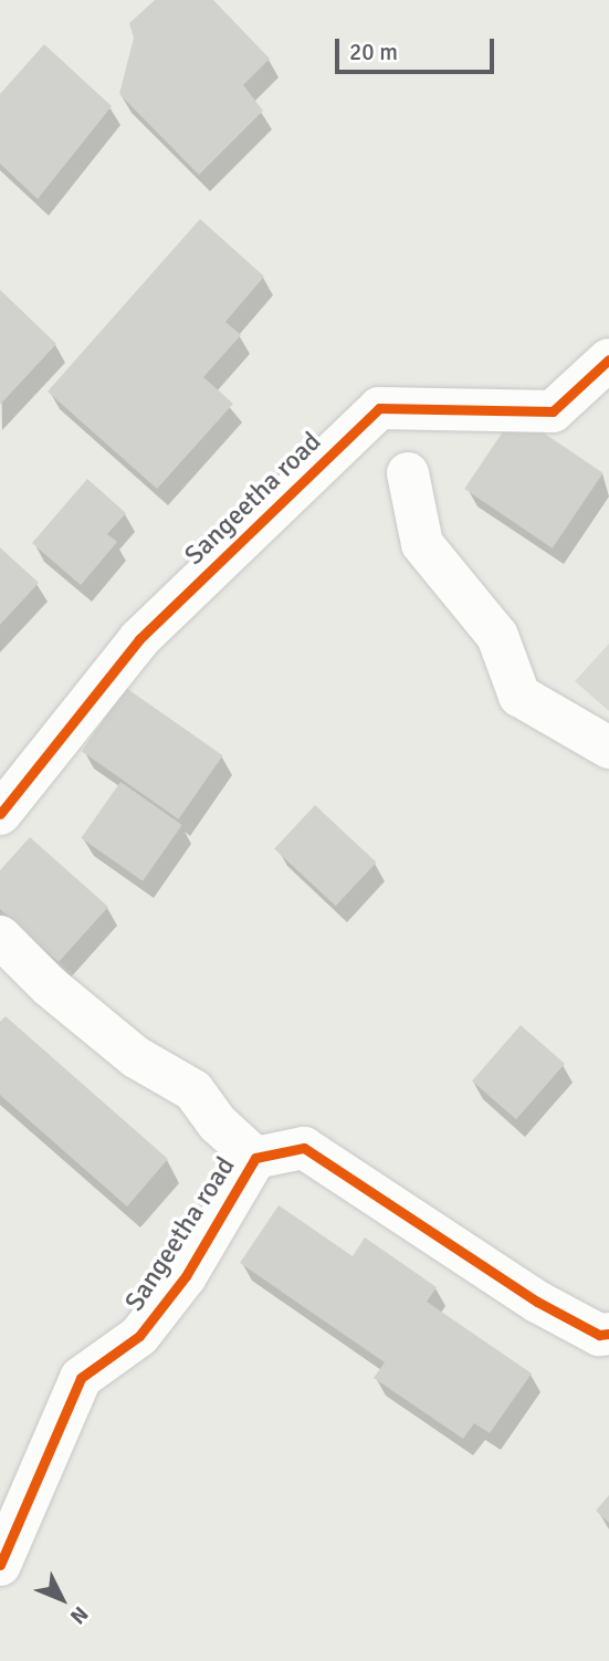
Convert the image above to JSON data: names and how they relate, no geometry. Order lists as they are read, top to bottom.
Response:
{
  "streets": {
    "street": ["Sangeetha road"]
  },
  "scale_bar": "20 m",
  "north": "bottom right"
}
